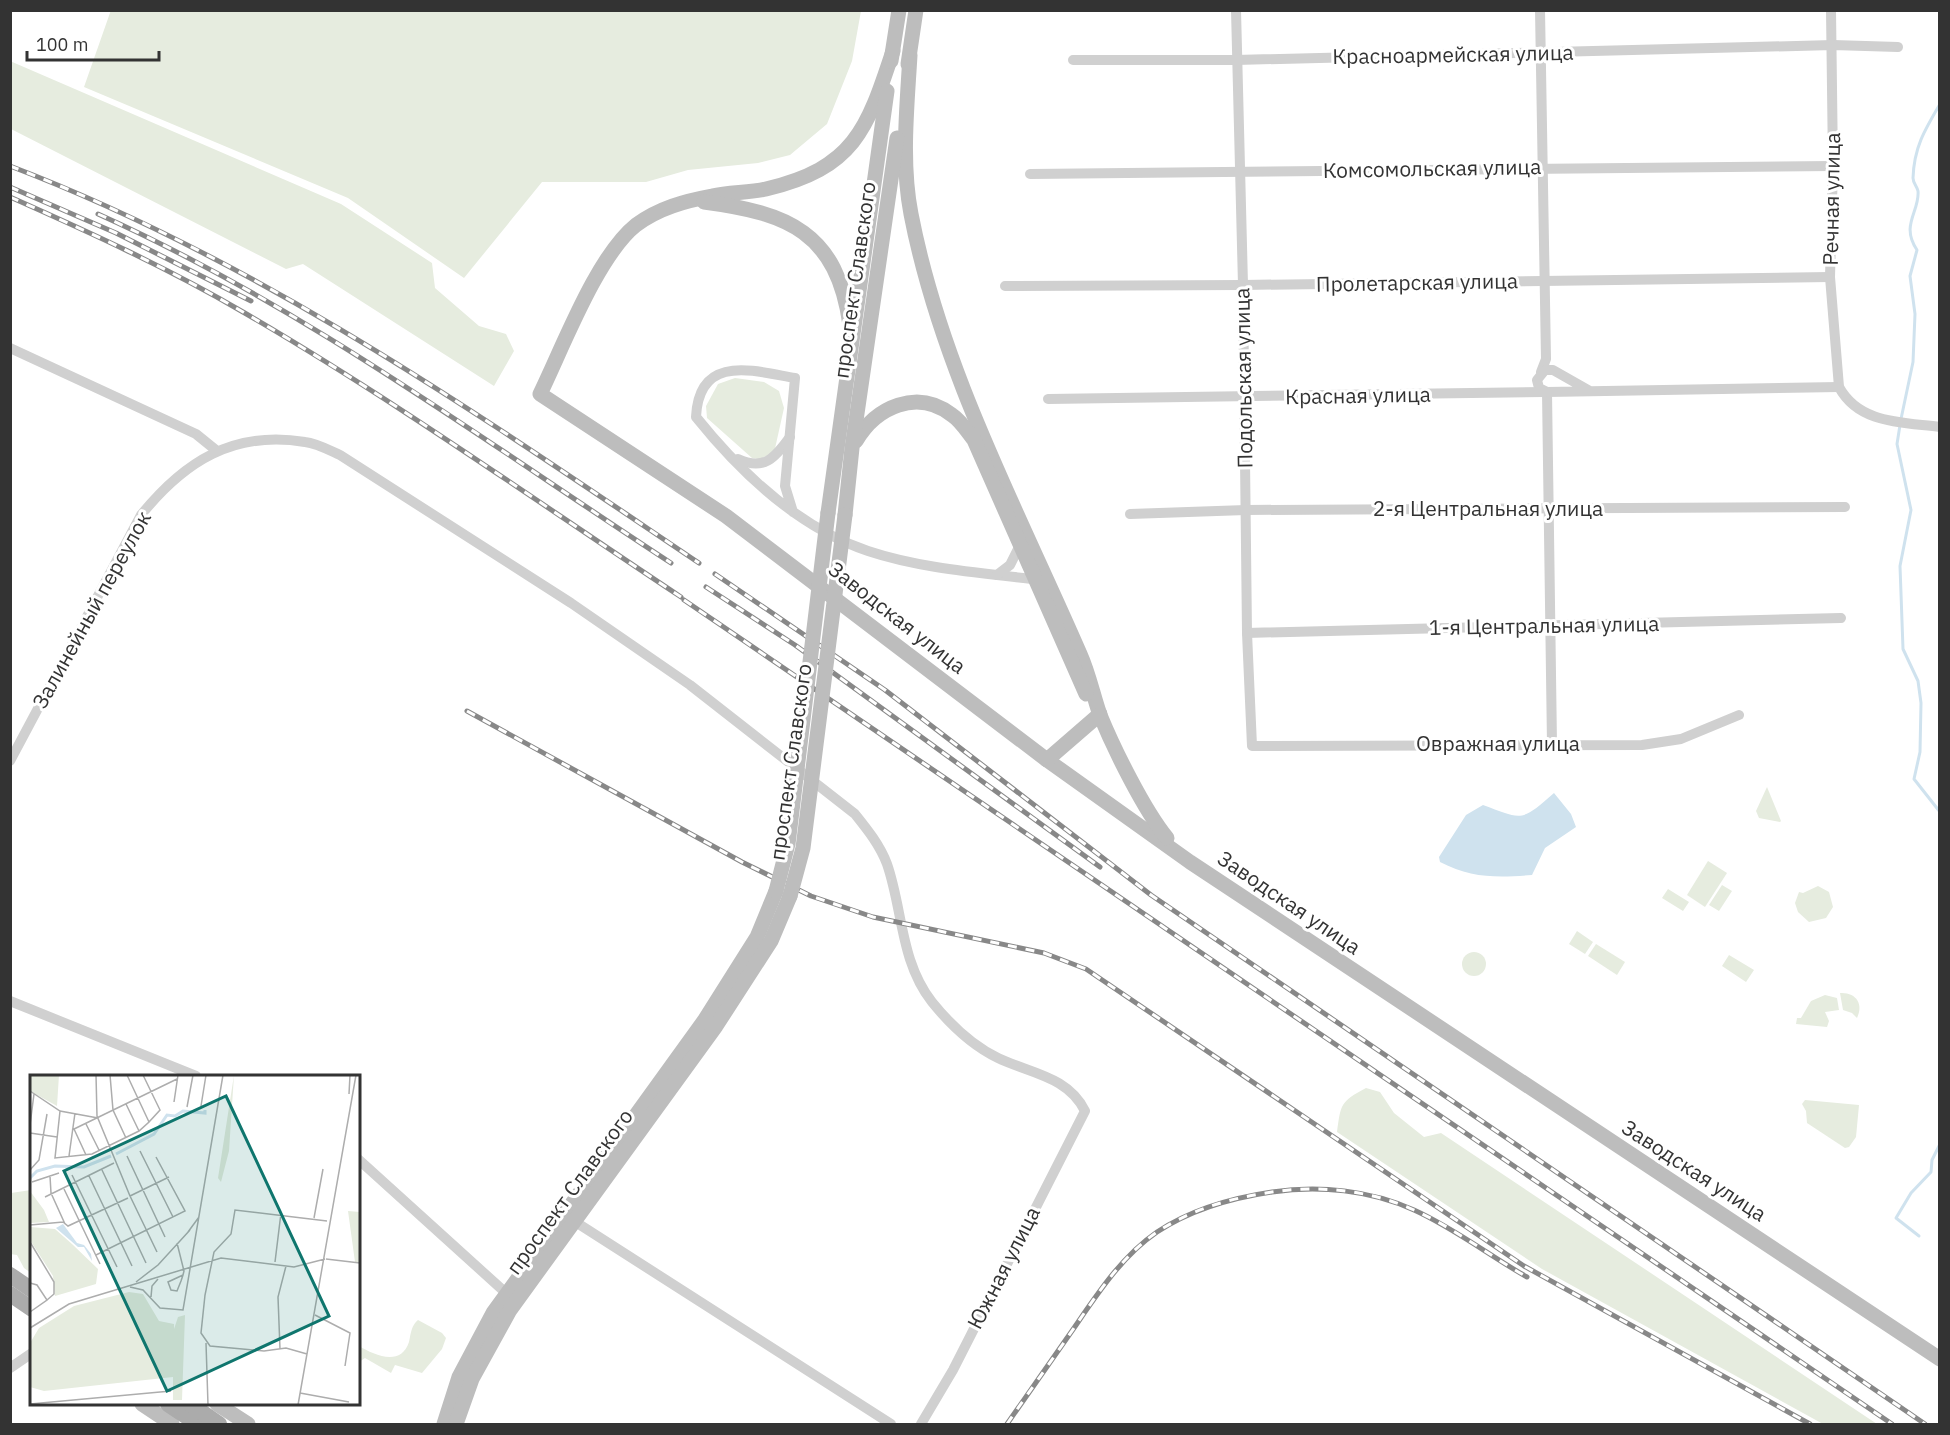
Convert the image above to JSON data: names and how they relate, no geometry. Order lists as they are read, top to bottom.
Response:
{
  "streets": {
    "street": [
      "Красноармейская улица",
      "Комсомольская улица",
      "Речная улица",
      "проспект Славского",
      "Пролетарская улица",
      "Подольская улица",
      "Красная улица",
      "2-я Центральная улица",
      "Залинейный переулок",
      "Заводская улица",
      "1-я Центральная улица",
      "Овражная улица",
      "Южная улица"
    ]
  },
  "crossings": [
    ["Красноармейская улица", "Речная улица"],
    ["Красноармейская улица", "Подольская улица"],
    ["Комсомольская улица", "Речная улица"],
    ["Комсомольская улица", "Подольская улица"],
    ["Речная улица", "Пролетарская улица"],
    ["Речная улица", "Красная улица"],
    ["Пролетарская улица", "Подольская улица"],
    ["Подольская улица", "Красная улица"],
    ["Подольская улица", "2-я Центральная улица"],
    ["Подольская улица", "1-я Центральная улица"],
    ["Подольская улица", "Овражная улица"],
    ["Залинейный переулок", "Южная улица"]
  ],
  "scale_bar": "100 m"
}
